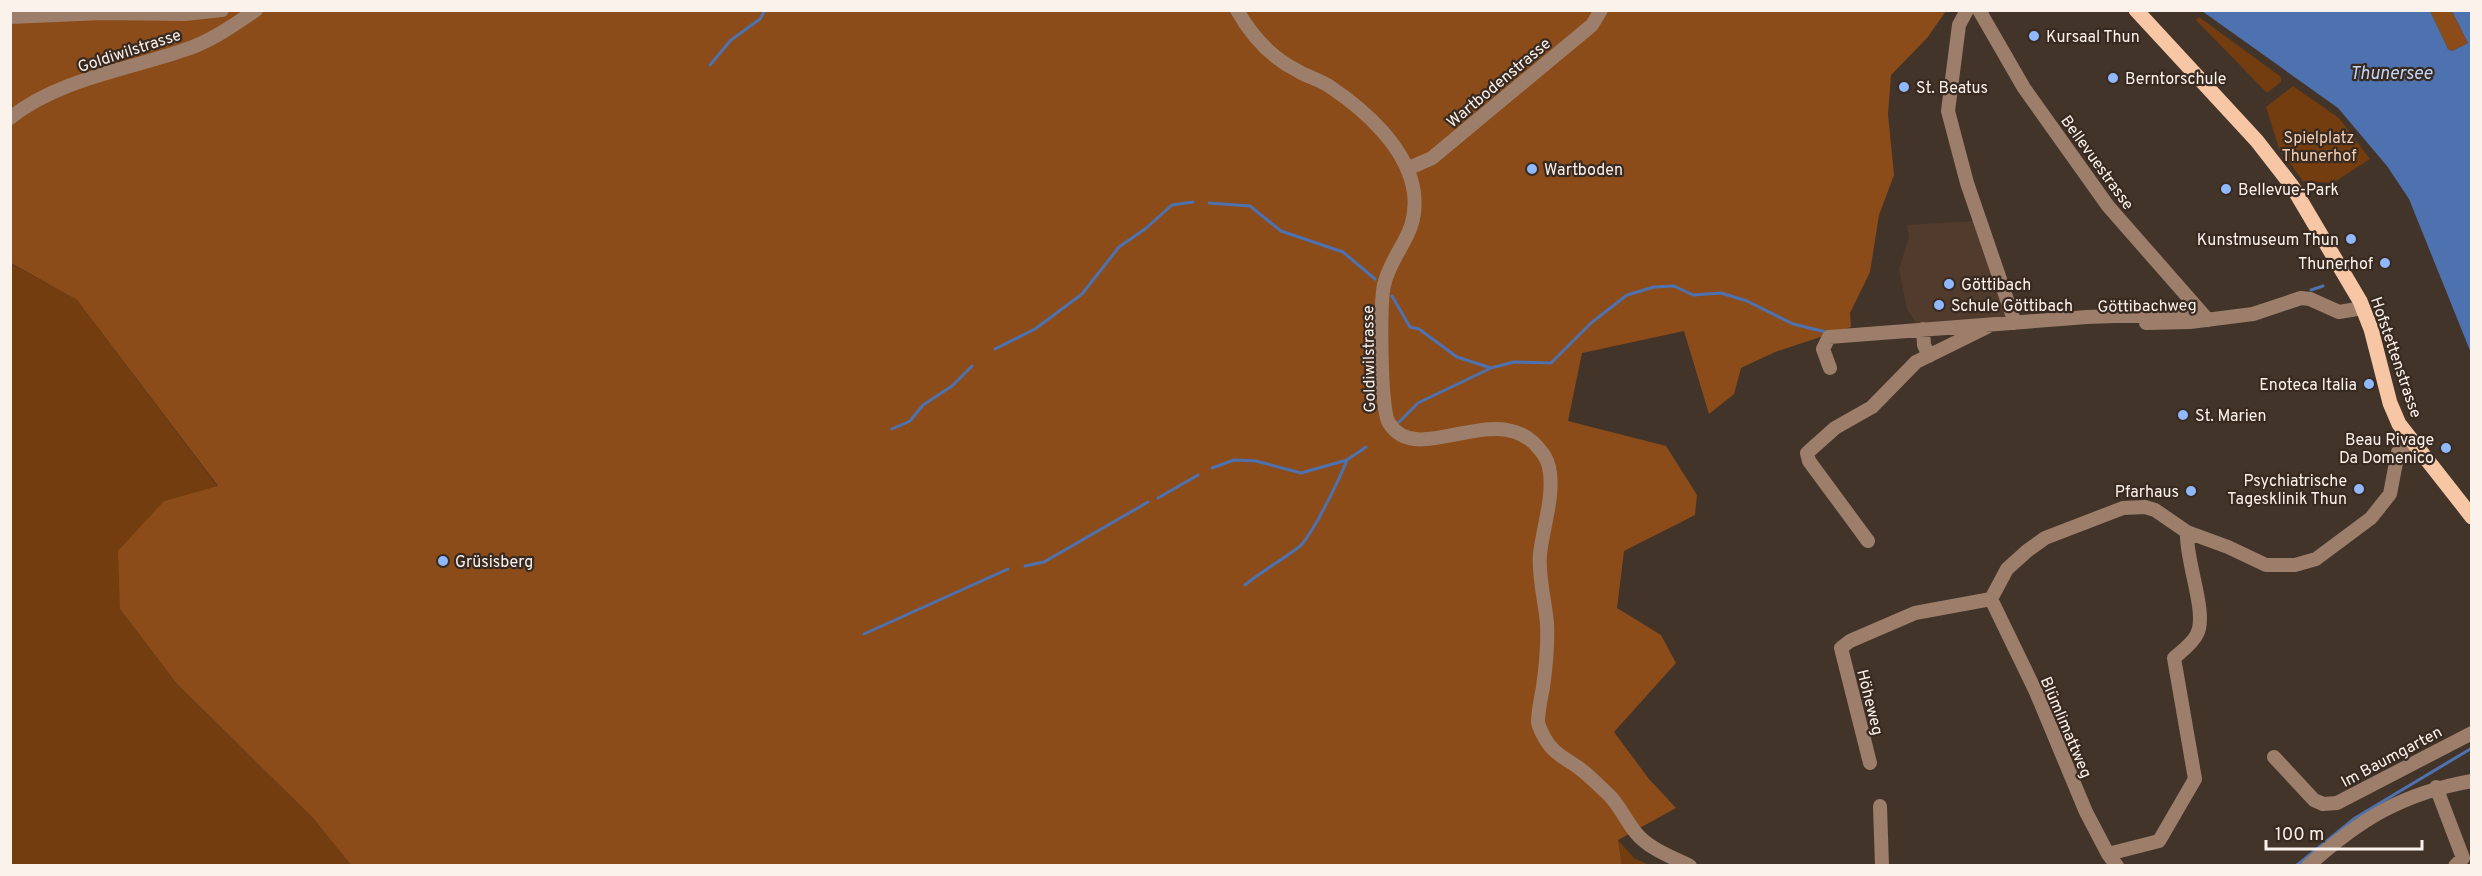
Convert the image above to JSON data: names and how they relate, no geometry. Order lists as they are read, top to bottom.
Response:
{
  "streets": {
    "main road": ["Hofstettenstrasse"],
    "street": [
      "Goldiwilstrasse",
      "Wartbodenstrasse",
      "Bellevuestrasse",
      "Göttibachweg",
      "Höheweg",
      "Blümlimattweg",
      "Im Baumgarten"
    ]
  },
  "crossings": [
    ["Goldiwilstrasse", "Wartbodenstrasse"],
    ["Bellevuestrasse", "Göttibachweg"],
    ["Göttibachweg", "Hofstettenstrasse"],
    ["Höheweg", "Blümlimattweg"]
  ],
  "water": ["Thunersee"],
  "parks": ["Spielplatz Thunerhof"],
  "places": [
    "Kursaal Thun",
    "Berntorschule",
    "St. Beatus",
    "Wartboden",
    "Bellevue-Park",
    "Kunstmuseum Thun",
    "Thunerhof",
    "Göttibach",
    "Schule Göttibach",
    "Enoteca Italia",
    "St. Marien",
    "Beau Rivage Da Domenico",
    "Psychiatrische Tagesklinik Thun",
    "Pfarhaus",
    "Grüsisberg"
  ],
  "scale_bar": "100 m"
}
